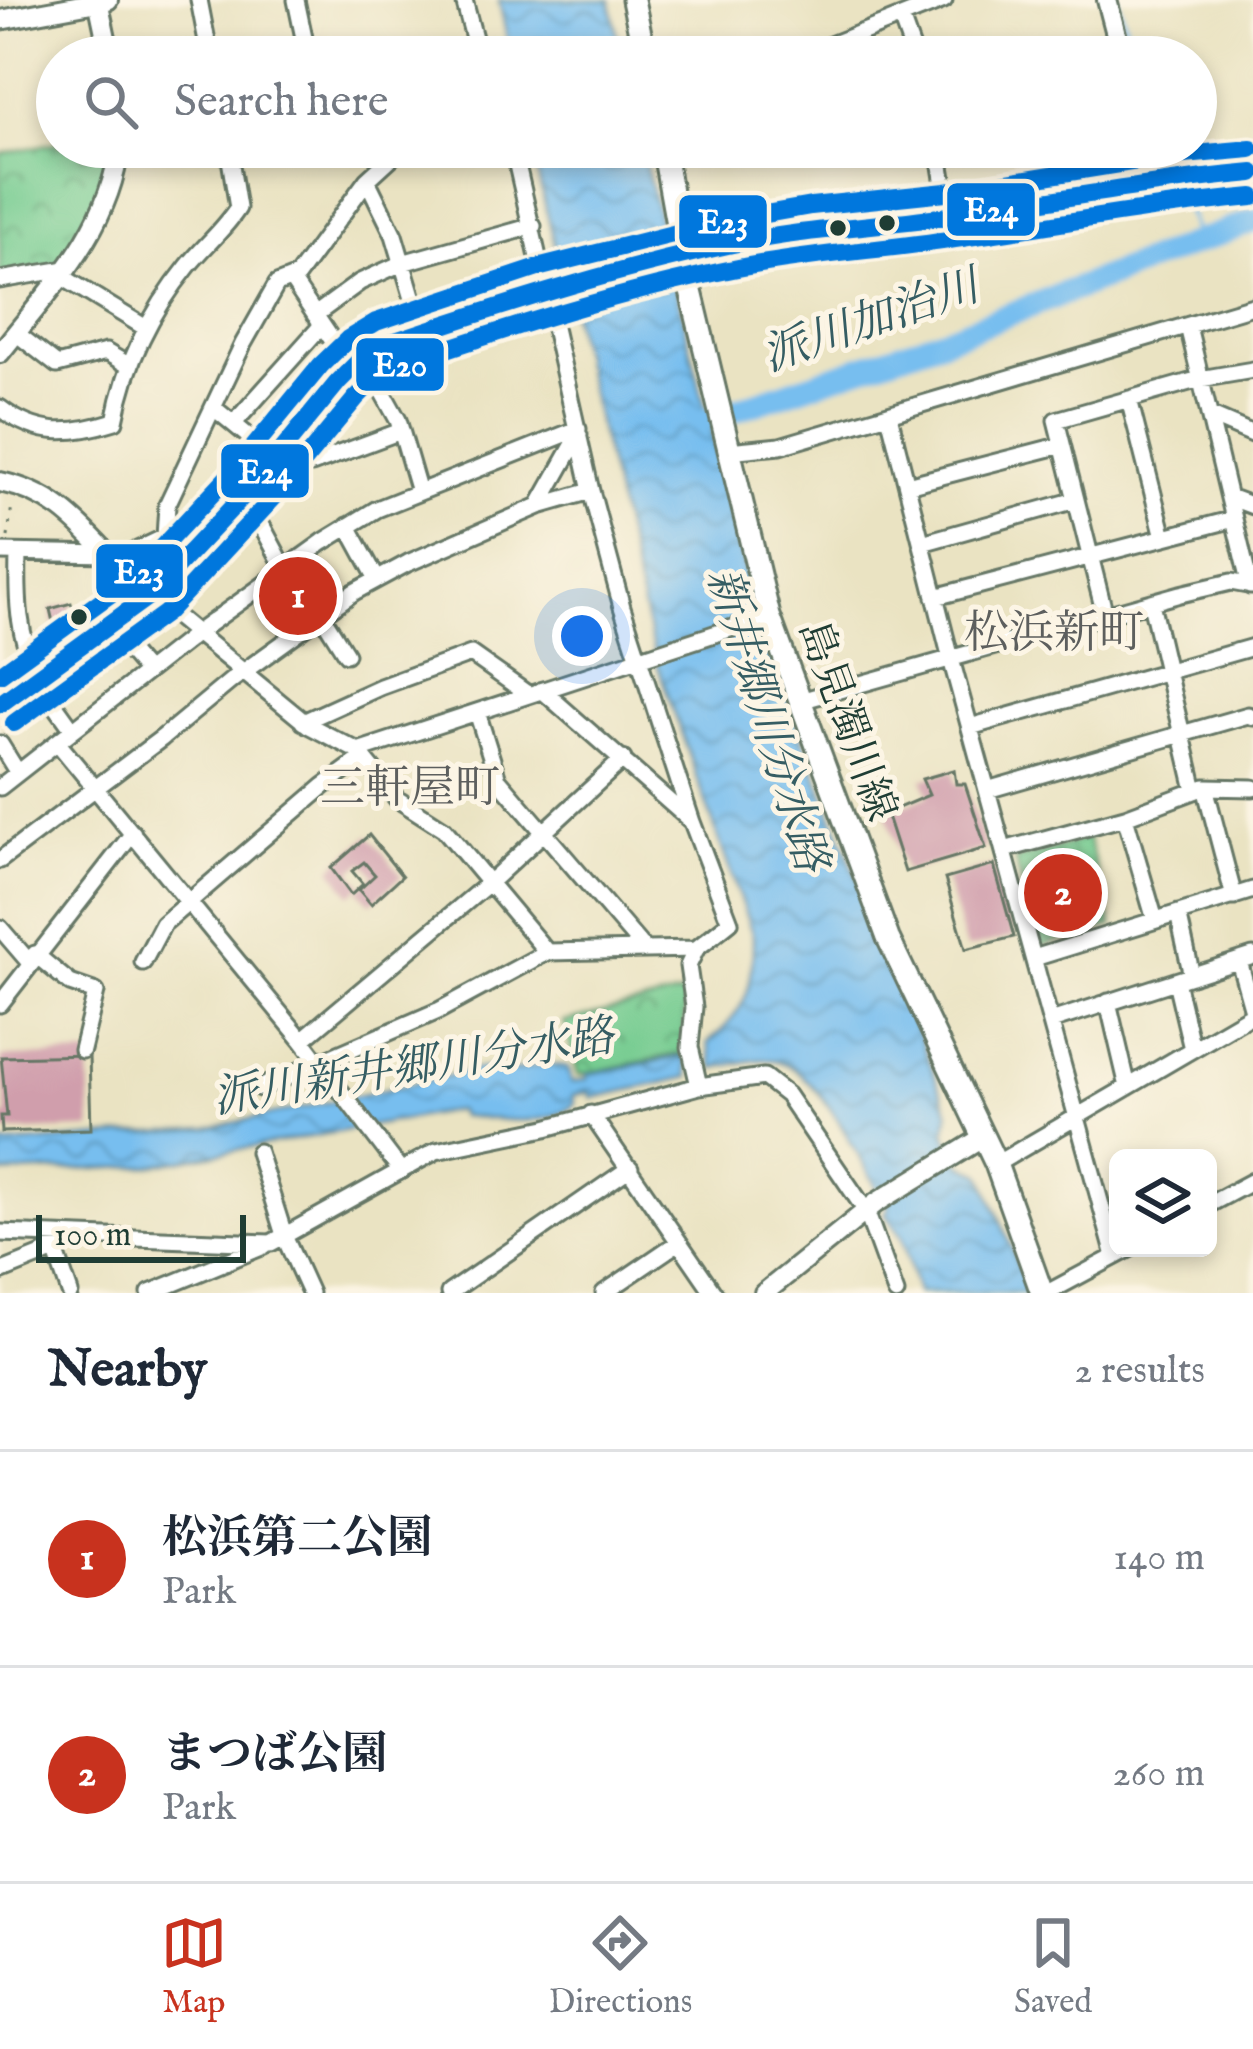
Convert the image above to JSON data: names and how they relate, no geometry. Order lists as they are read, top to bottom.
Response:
{
  "streets": {
    "main road": ["島見濁川線"]
  },
  "districts": ["松浜新町", "三軒屋町"],
  "water": ["派川加治川", "新井郷川分水路", "派川新井郷川分水路"],
  "lines": ["transit line E23", "transit line E24", "transit line E20"],
  "scale_bar": "100 m",
  "page": {
    "search": "Search here",
    "pins": ["1", "2"],
    "scale": "100 m",
    "heading": ["Nearby", "2 results"],
    "list": [
      {
        "mark": "1",
        "name": "松浜第二公園",
        "note": "Park",
        "value": "140 m"
      },
      {
        "mark": "2",
        "name": "まつば公園",
        "note": "Park",
        "value": "260 m"
      }
    ],
    "nav": ["Map", "Directions", "Saved"]
  }
}
